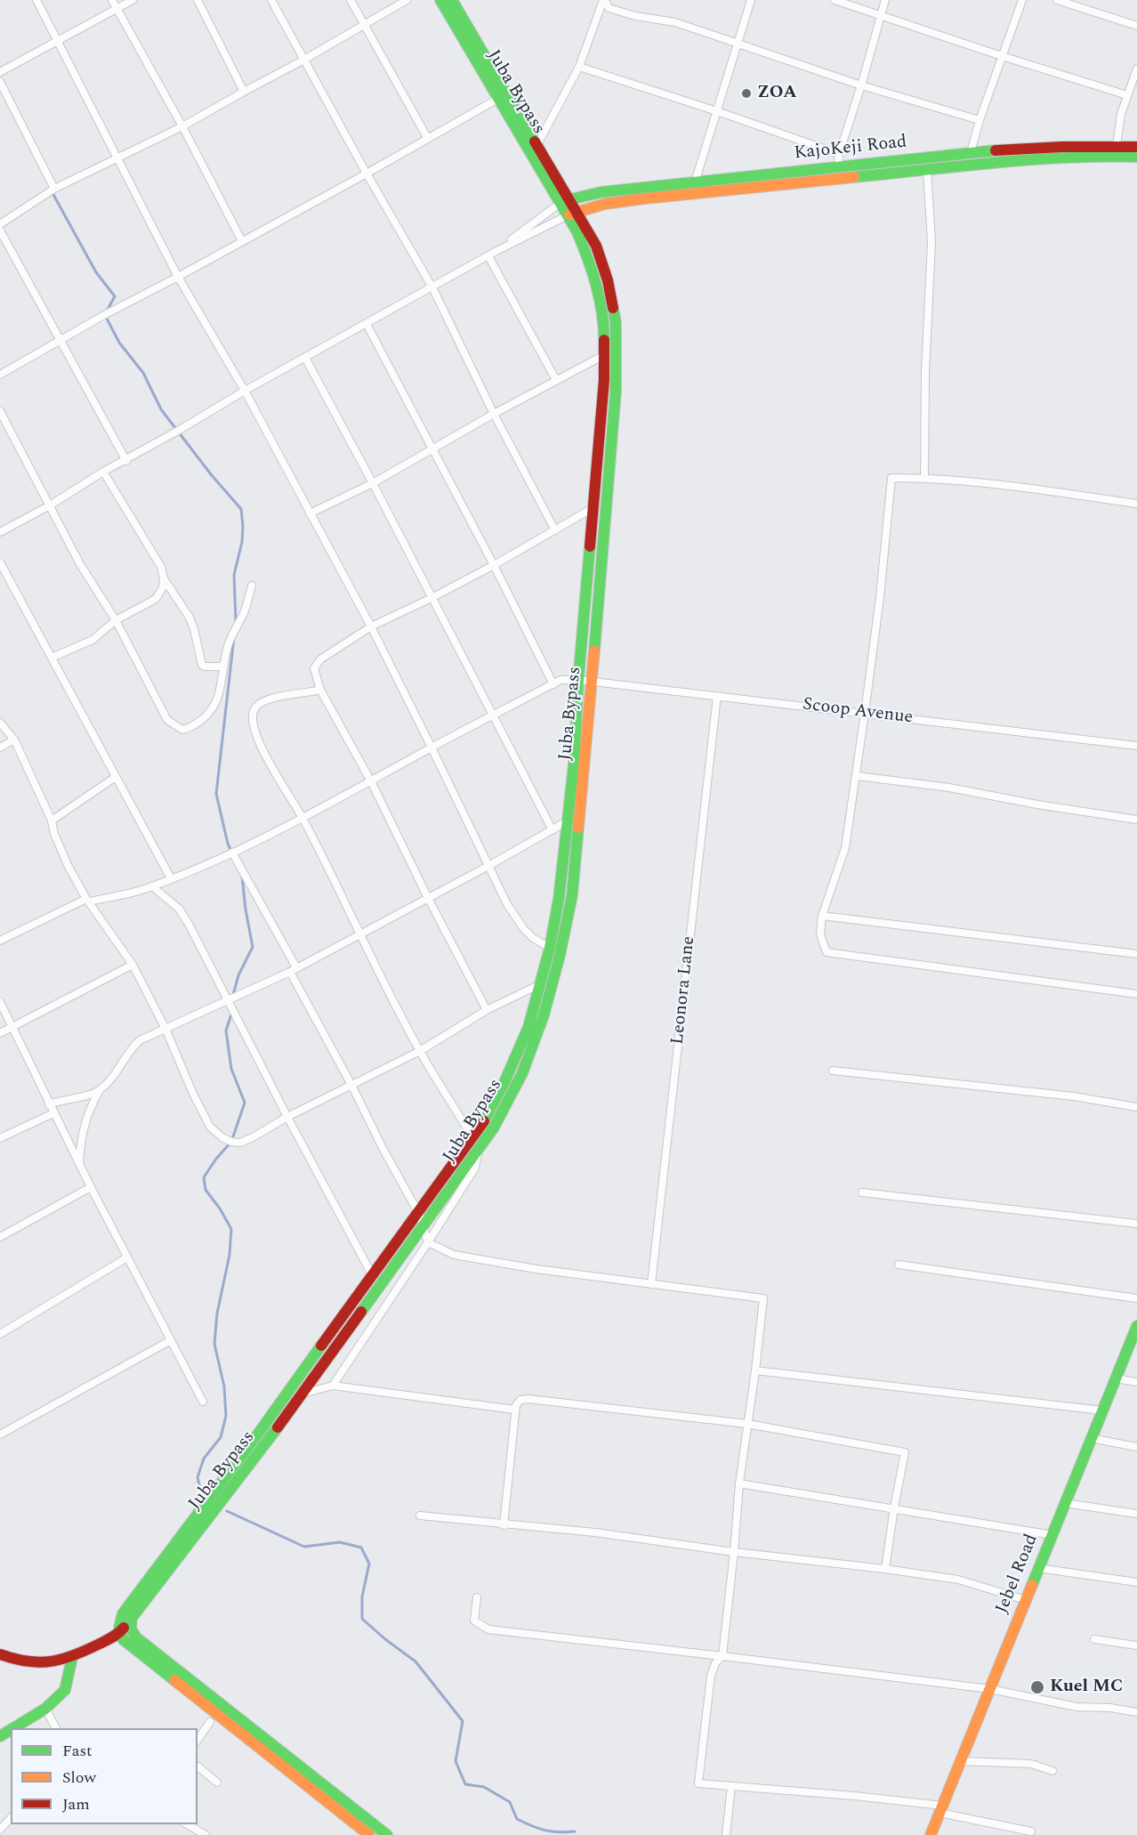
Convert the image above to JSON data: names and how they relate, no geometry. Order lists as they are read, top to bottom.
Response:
{
  "streets": {
    "main road": ["Juba Bypass", "KajoKeji Road", "Jebel Road"],
    "street": ["Scoop Avenue", "Leonora Lane"]
  },
  "crossings": [
    ["Juba Bypass", "KajoKeji Road"],
    ["Juba Bypass", "Scoop Avenue"],
    ["Scoop Avenue", "Leonora Lane"]
  ],
  "places": ["ZOA", "Kuel MC"],
  "legend": ["Fast", "Slow", "Jam"]
}
